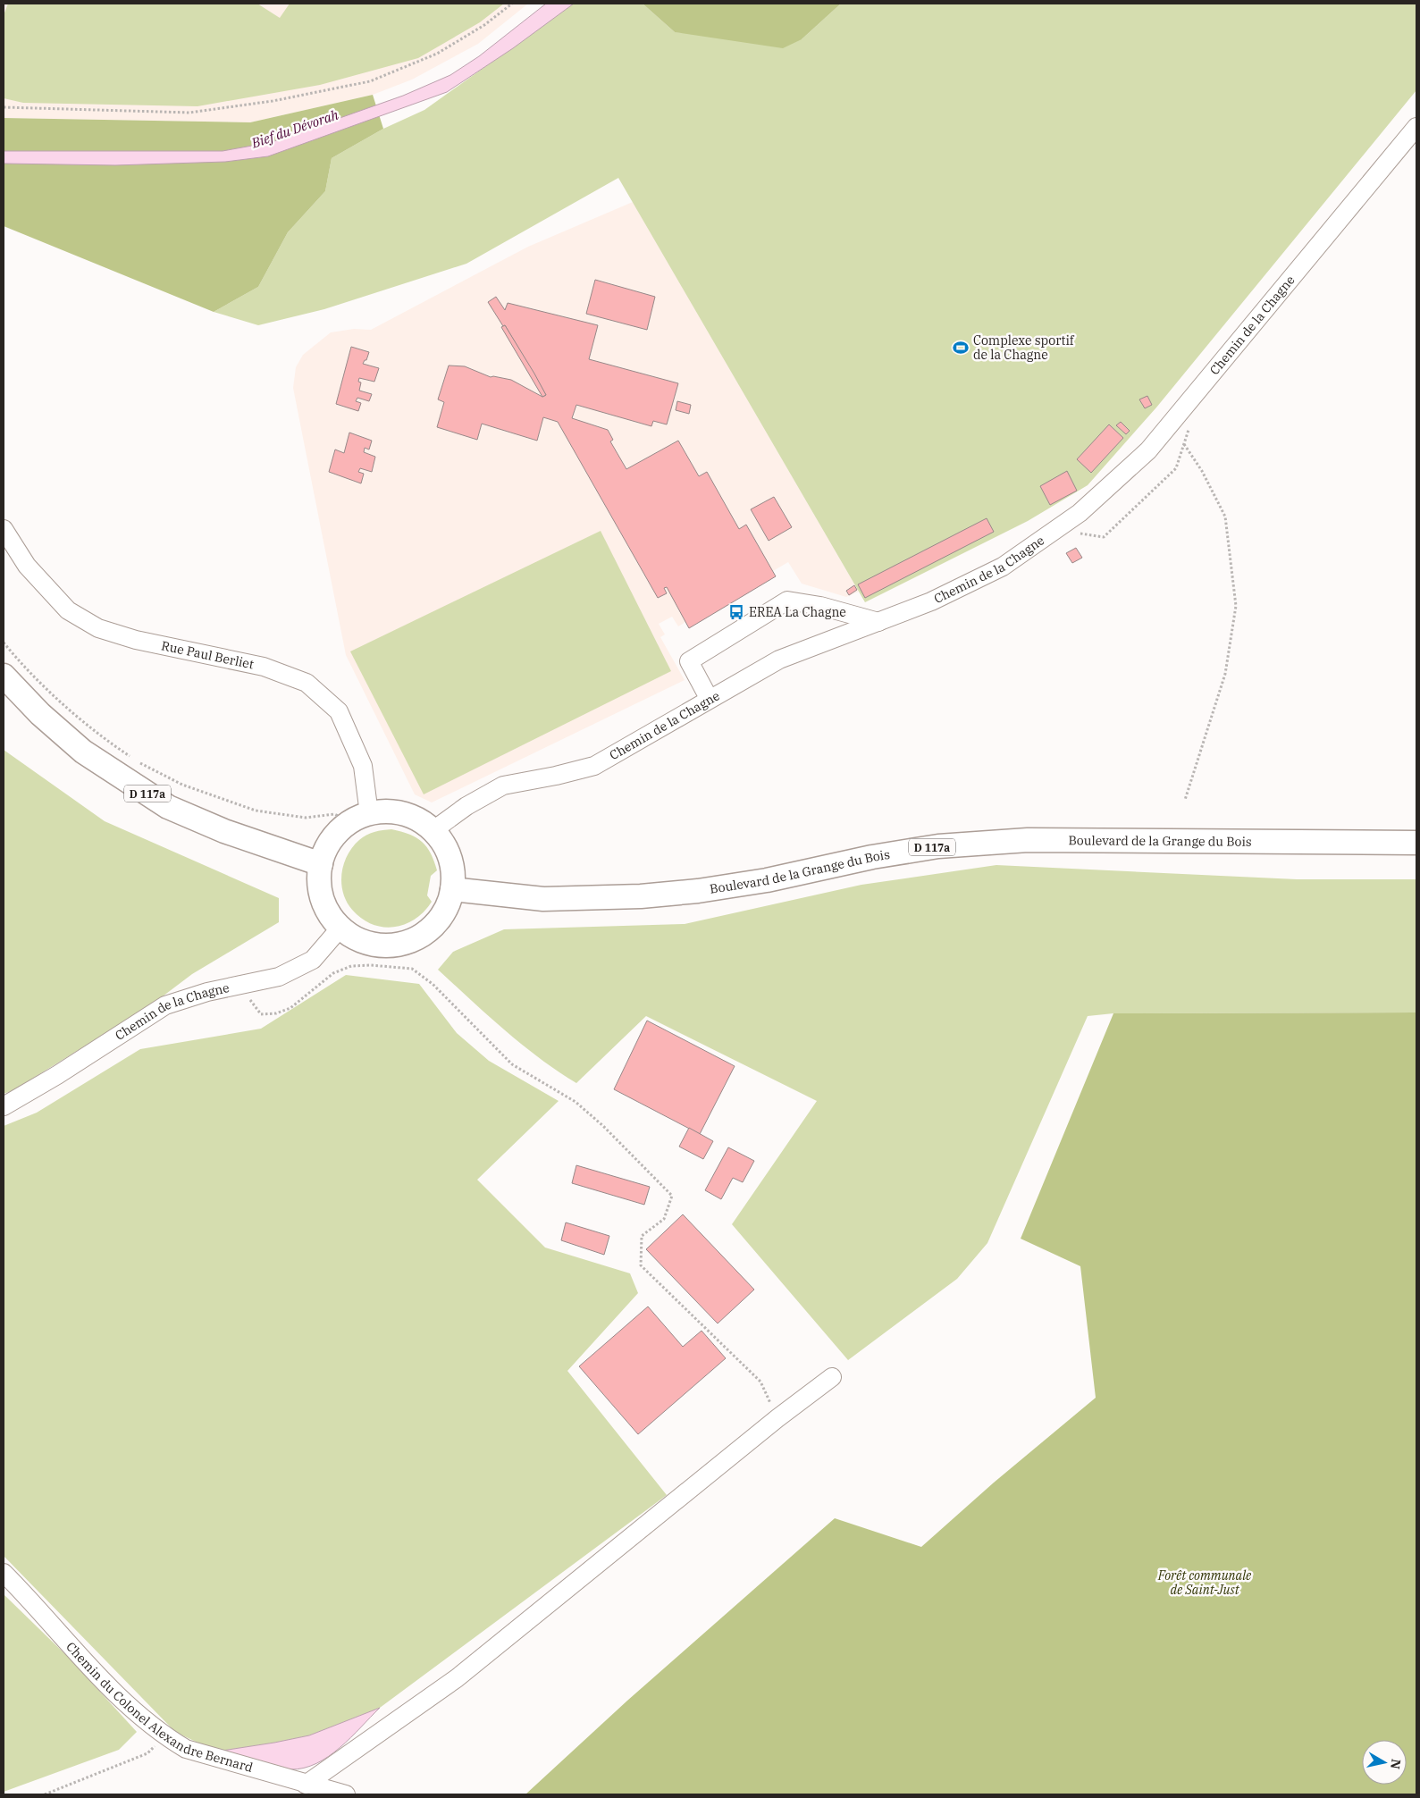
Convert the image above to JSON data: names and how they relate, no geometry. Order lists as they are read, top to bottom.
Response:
{
  "streets": {
    "main road": ["D 117a", "Boulevard de la Grange du Bois"],
    "street": ["Chemin de la Chagne", "Rue Paul Berliet", "Chemin du Colonel Alexandre Bernard"]
  },
  "crossings": [
    ["Chemin de la Chagne", "Rue Paul Berliet"],
    ["Chemin de la Chagne", "D 117a"],
    ["Chemin de la Chagne", "Boulevard de la Grange du Bois"],
    ["Rue Paul Berliet", "D 117a"],
    ["Rue Paul Berliet", "Boulevard de la Grange du Bois"],
    ["D 117a", "Boulevard de la Grange du Bois"]
  ],
  "water": ["Bief du Dévorah"],
  "parks": ["Forêt communale de Saint-Just"],
  "places": {
    "sports": ["Complexe sportif de la Chagne"],
    "bus stop": ["EREA La Chagne"]
  },
  "north": "right"
}
